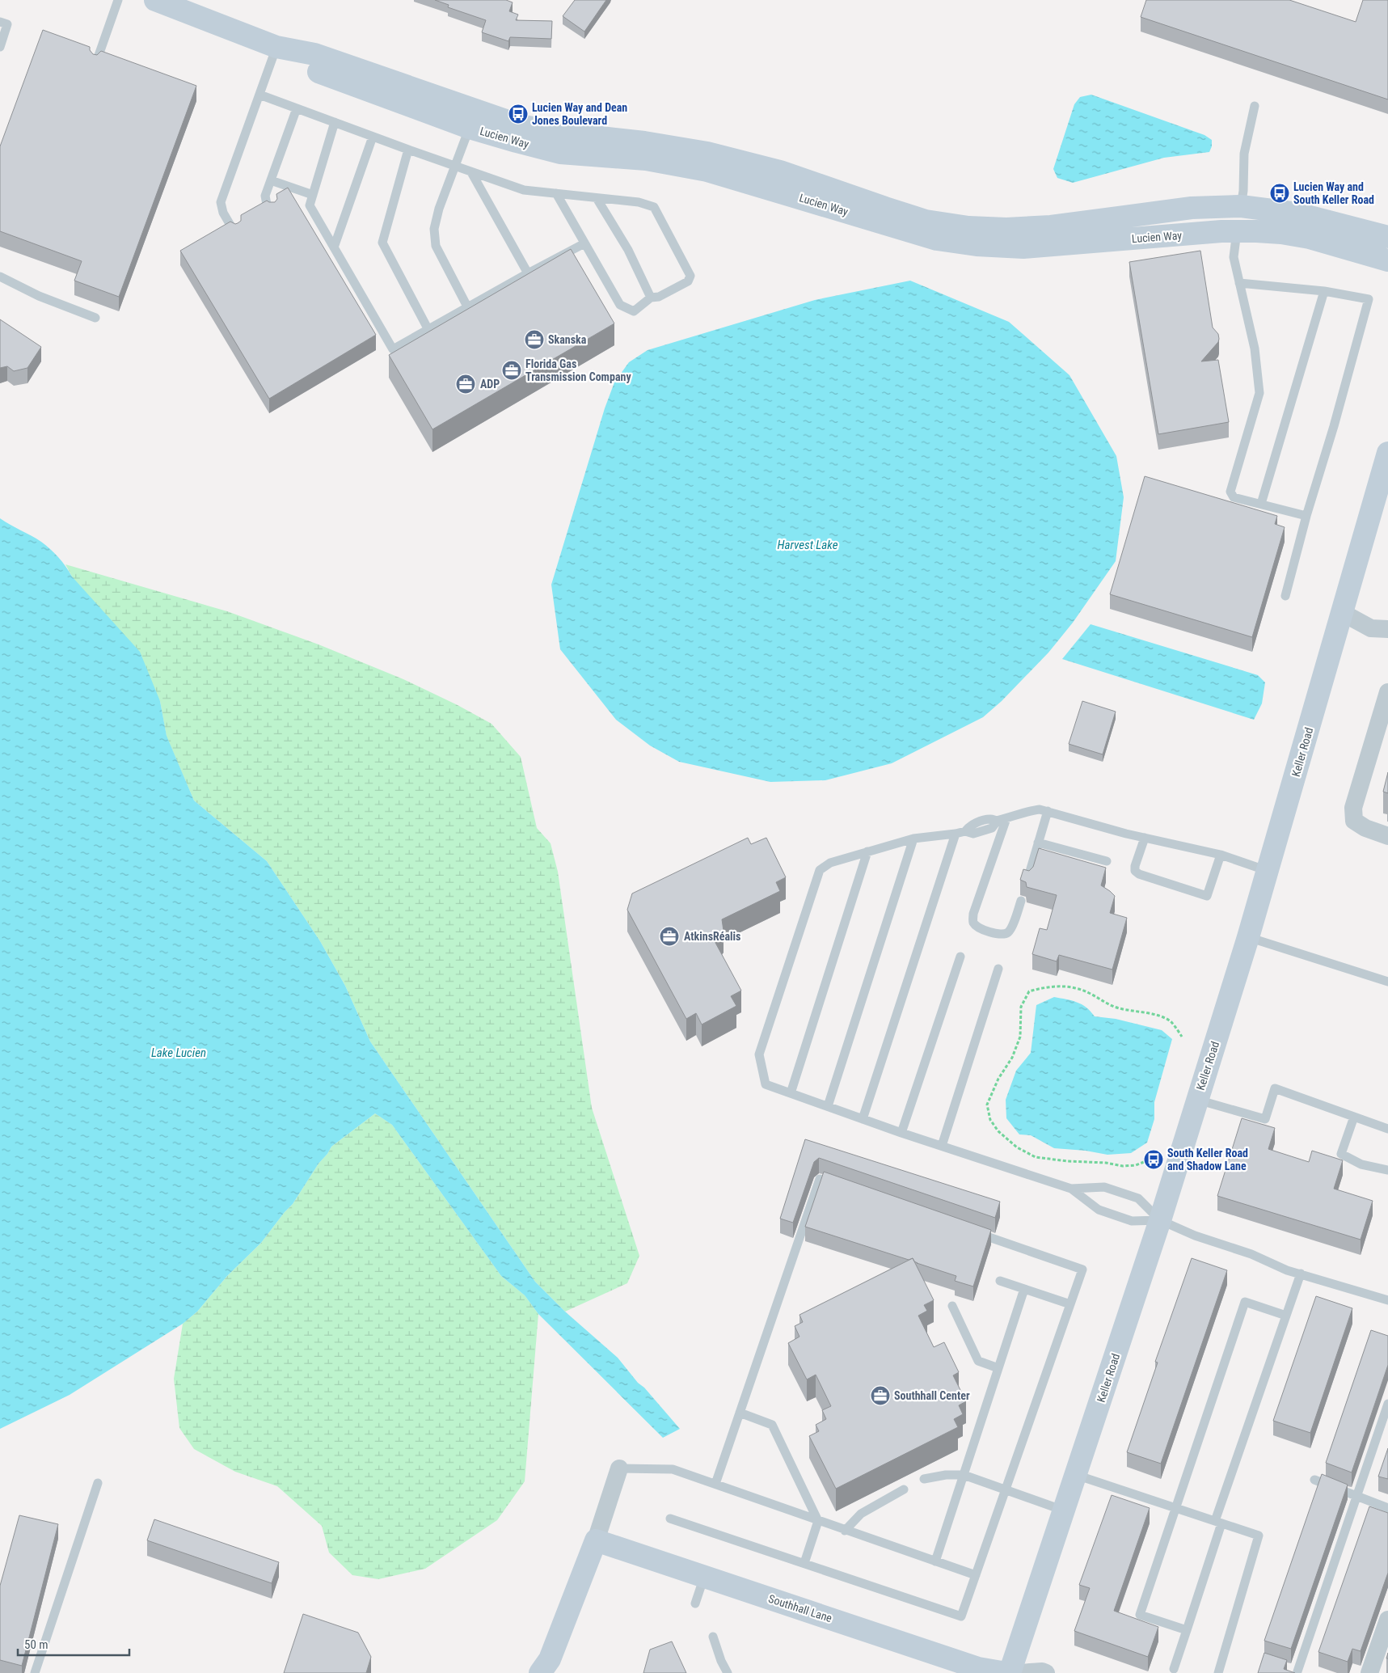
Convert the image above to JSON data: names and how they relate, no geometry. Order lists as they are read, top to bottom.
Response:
{
  "streets": {
    "street": ["Lucien Way", "Keller Road", "Southhall Lane"]
  },
  "water": ["Harvest Lake", "Lake Lucien"],
  "places": {
    "bus stop": ["Lucien Way and Dean Jones Boulevard", "Lucien Way and South Keller Road", "South Keller Road and Shadow Lane"],
    "office": [
      "Skanska",
      "Florida Gas Transmission Company",
      "ADP",
      "AtkinsRéalis",
      "Southhall Center"
    ]
  },
  "scale_bar": "50 m"
}
